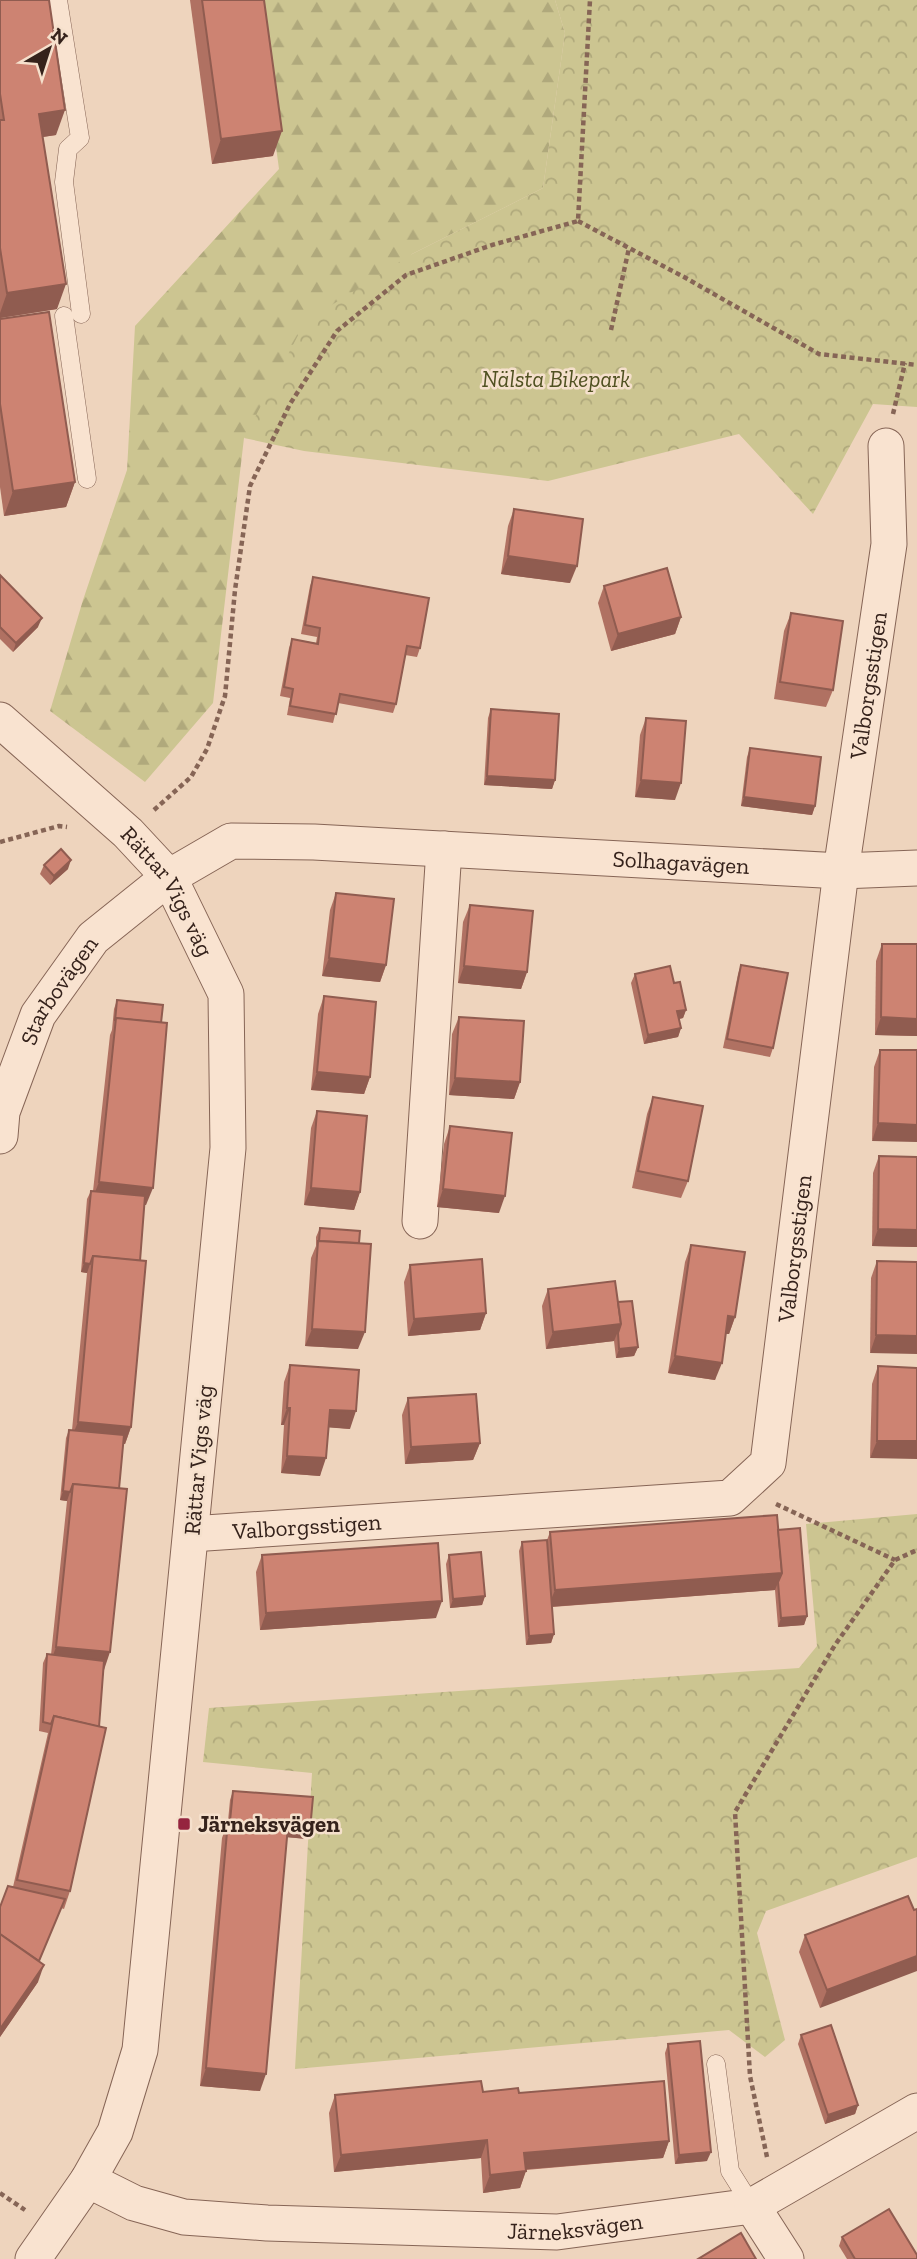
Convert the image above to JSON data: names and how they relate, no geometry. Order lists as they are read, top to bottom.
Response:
{
  "streets": {
    "street": [
      "Valborgsstigen",
      "Solhagavägen",
      "Rättar Vigs väg",
      "Starbovägen",
      "Järneksvägen"
    ]
  },
  "crossings": [
    ["Valborgsstigen", "Solhagavägen"],
    ["Valborgsstigen", "Rättar Vigs väg"],
    ["Solhagavägen", "Rättar Vigs väg"],
    ["Solhagavägen", "Starbovägen"],
    ["Rättar Vigs väg", "Starbovägen"],
    ["Rättar Vigs väg", "Järneksvägen"]
  ],
  "parks": ["Nälsta Bikepark"],
  "places": {
    "transit": ["Järneksvägen"]
  },
  "north": "top right"
}
